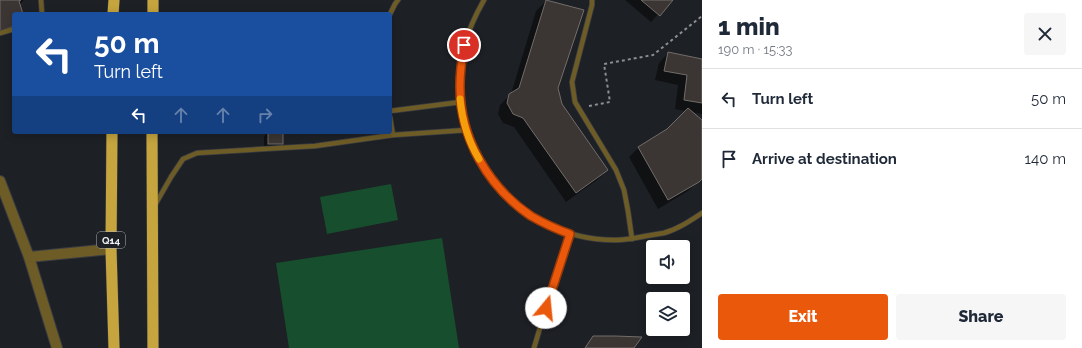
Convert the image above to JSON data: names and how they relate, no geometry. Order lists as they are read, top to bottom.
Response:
{
  "streets": {
    "highway": ["Q14"]
  },
  "page": {
    "heading": ["1 min", "190 m · 15:33"],
    "turn": ["50 m", "Turn left"],
    "list": [
      {
        "name": "Turn left",
        "value": "50 m"
      },
      {
        "name": "Arrive at destination",
        "value": "140 m"
      }
    ],
    "buttons": ["Exit", "Share"]
  }
}
